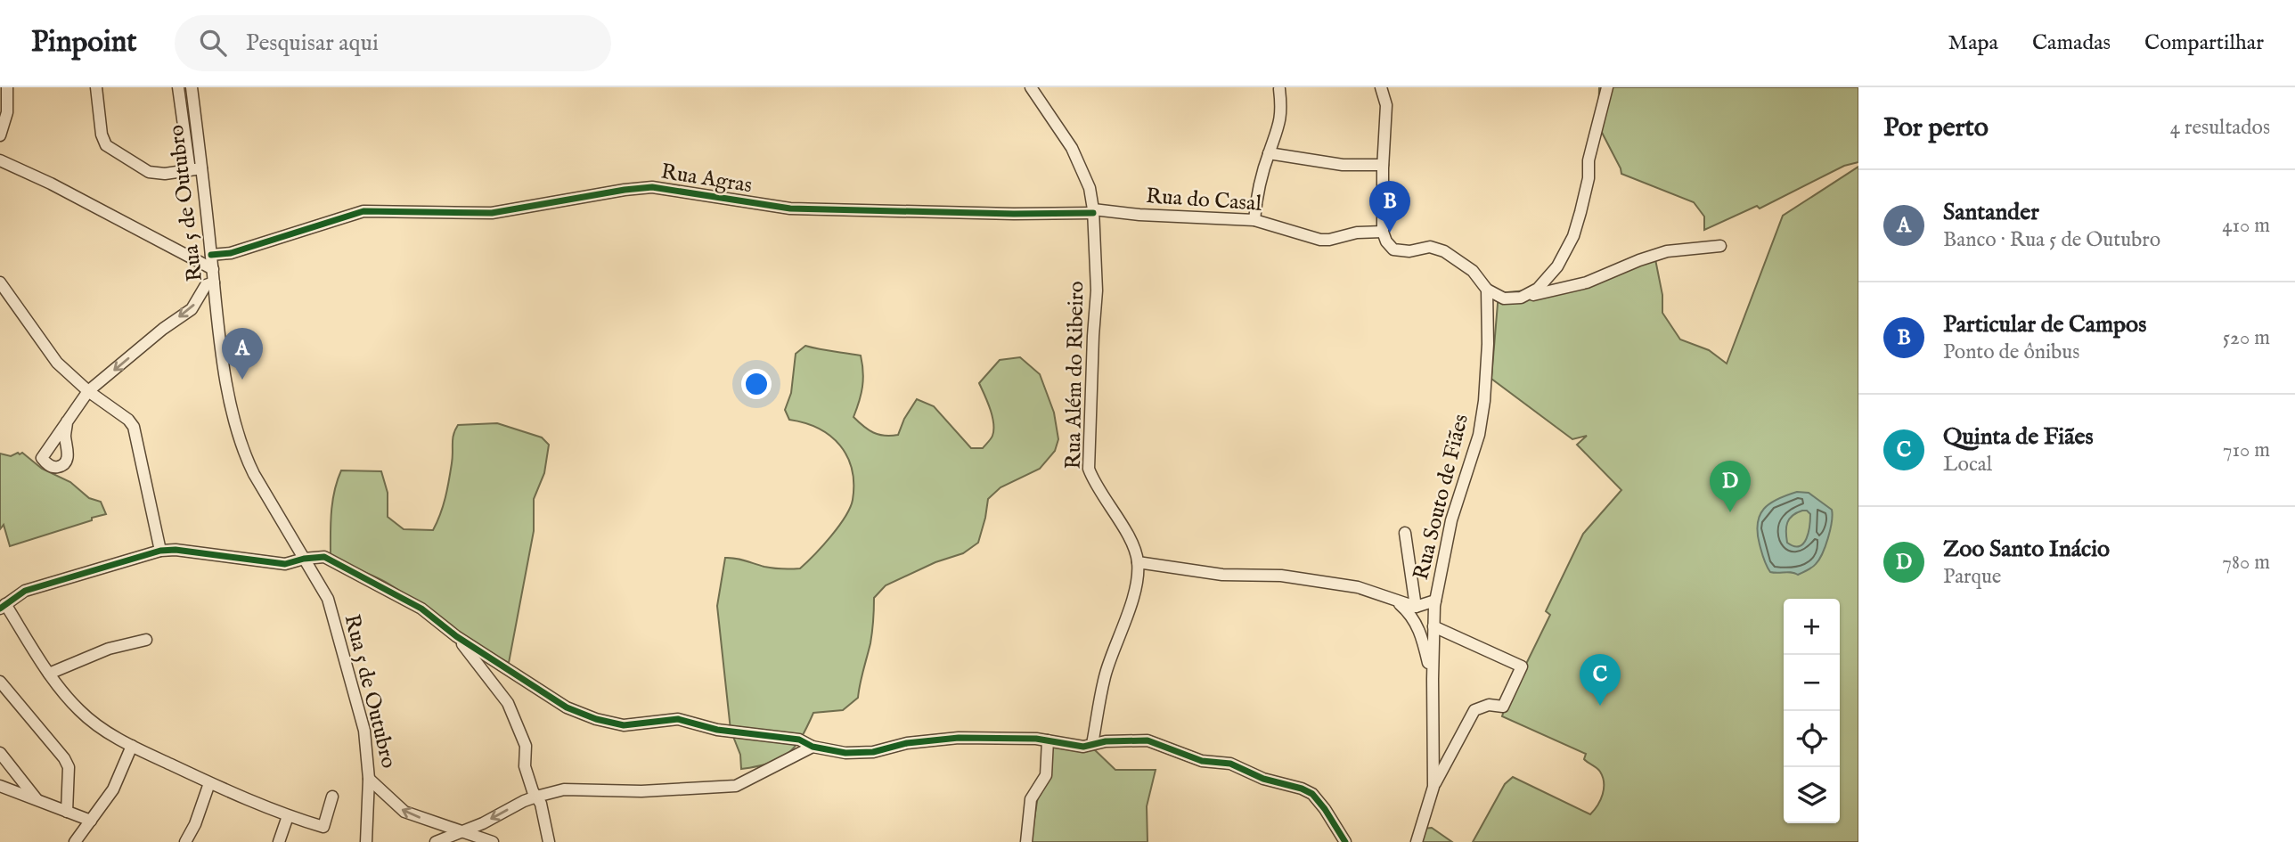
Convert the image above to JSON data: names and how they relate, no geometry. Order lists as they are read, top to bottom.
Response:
{
  "streets": {
    "street": [
      "Rua Agras",
      "Rua do Casal",
      "Rua 5 de Outubro",
      "Rua Além do Ribeiro",
      "Rua Souto de Fiães"
    ]
  },
  "crossings": [
    ["Rua Agras", "Rua do Casal"],
    ["Rua Agras", "Rua 5 de Outubro"],
    ["Rua Agras", "Rua Além do Ribeiro"],
    ["Rua do Casal", "Rua Além do Ribeiro"]
  ],
  "page": {
    "header": "Pinpoint",
    "search": "Pesquisar aqui",
    "nav": ["Mapa", "Camadas", "Compartilhar"],
    "heading": ["Por perto", "4 resultados"],
    "list": [
      {
        "mark": "A",
        "name": "Santander",
        "note": "Banco · Rua 5 de Outubro",
        "value": "410 m"
      },
      {
        "mark": "B",
        "name": "Particular de Campos",
        "note": "Ponto de ônibus",
        "value": "520 m"
      },
      {
        "mark": "C",
        "name": "Quinta de Fiães",
        "note": "Local",
        "value": "710 m"
      },
      {
        "mark": "D",
        "name": "Zoo Santo Inácio",
        "note": "Parque",
        "value": "780 m"
      }
    ],
    "pins": [
      "B",
      "A",
      "D",
      "C"
    ],
    "map_buttons": ["+", "−"]
  }
}
